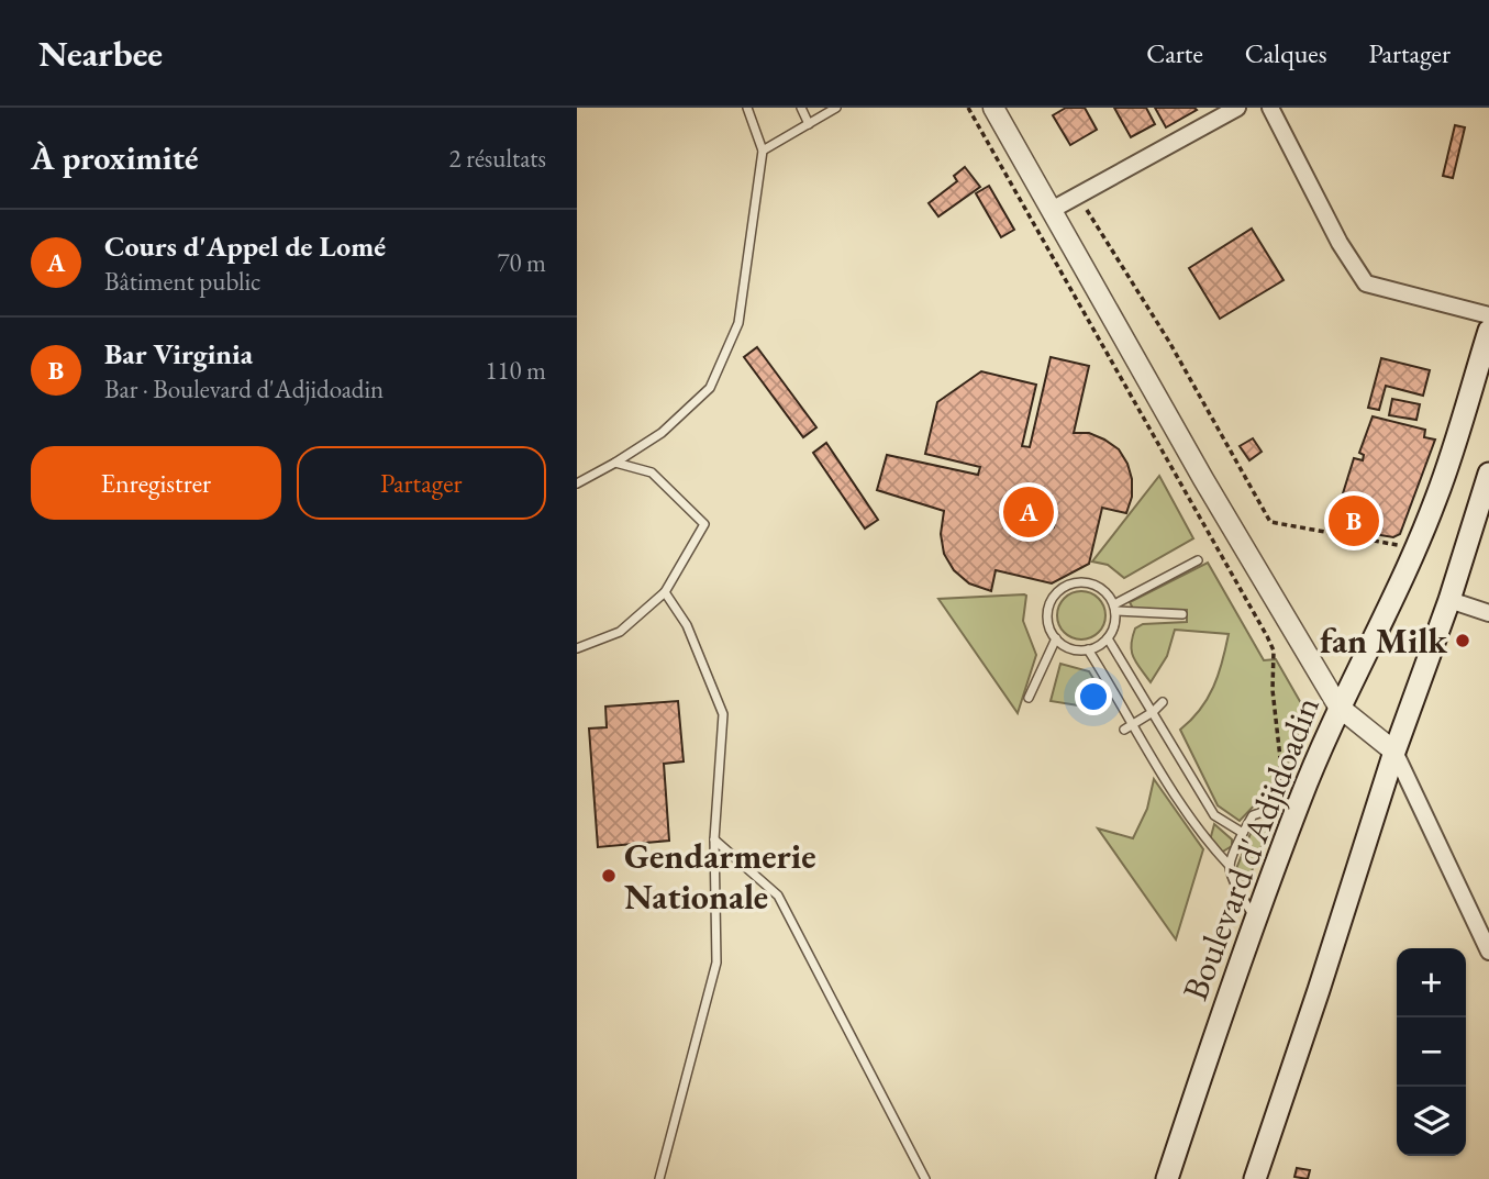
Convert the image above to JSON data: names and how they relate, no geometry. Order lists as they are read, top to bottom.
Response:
{
  "streets": {
    "main road": ["Boulevard d'Adjidoadin"]
  },
  "places": ["fan Milk", "Gendarmerie Nationale"],
  "page": {
    "header": "Nearbee",
    "nav": ["Carte", "Calques", "Partager"],
    "heading": ["À proximité", "2 résultats"],
    "list": [
      {
        "mark": "A",
        "name": "Cours d'Appel de Lomé",
        "note": "Bâtiment public",
        "value": "70 m"
      },
      {
        "mark": "B",
        "name": "Bar Virginia",
        "note": "Bar · Boulevard d'Adjidoadin",
        "value": "110 m"
      }
    ],
    "buttons": ["Enregistrer", "Partager"],
    "pins": ["A", "B"],
    "map_buttons": ["+", "−"]
  }
}
